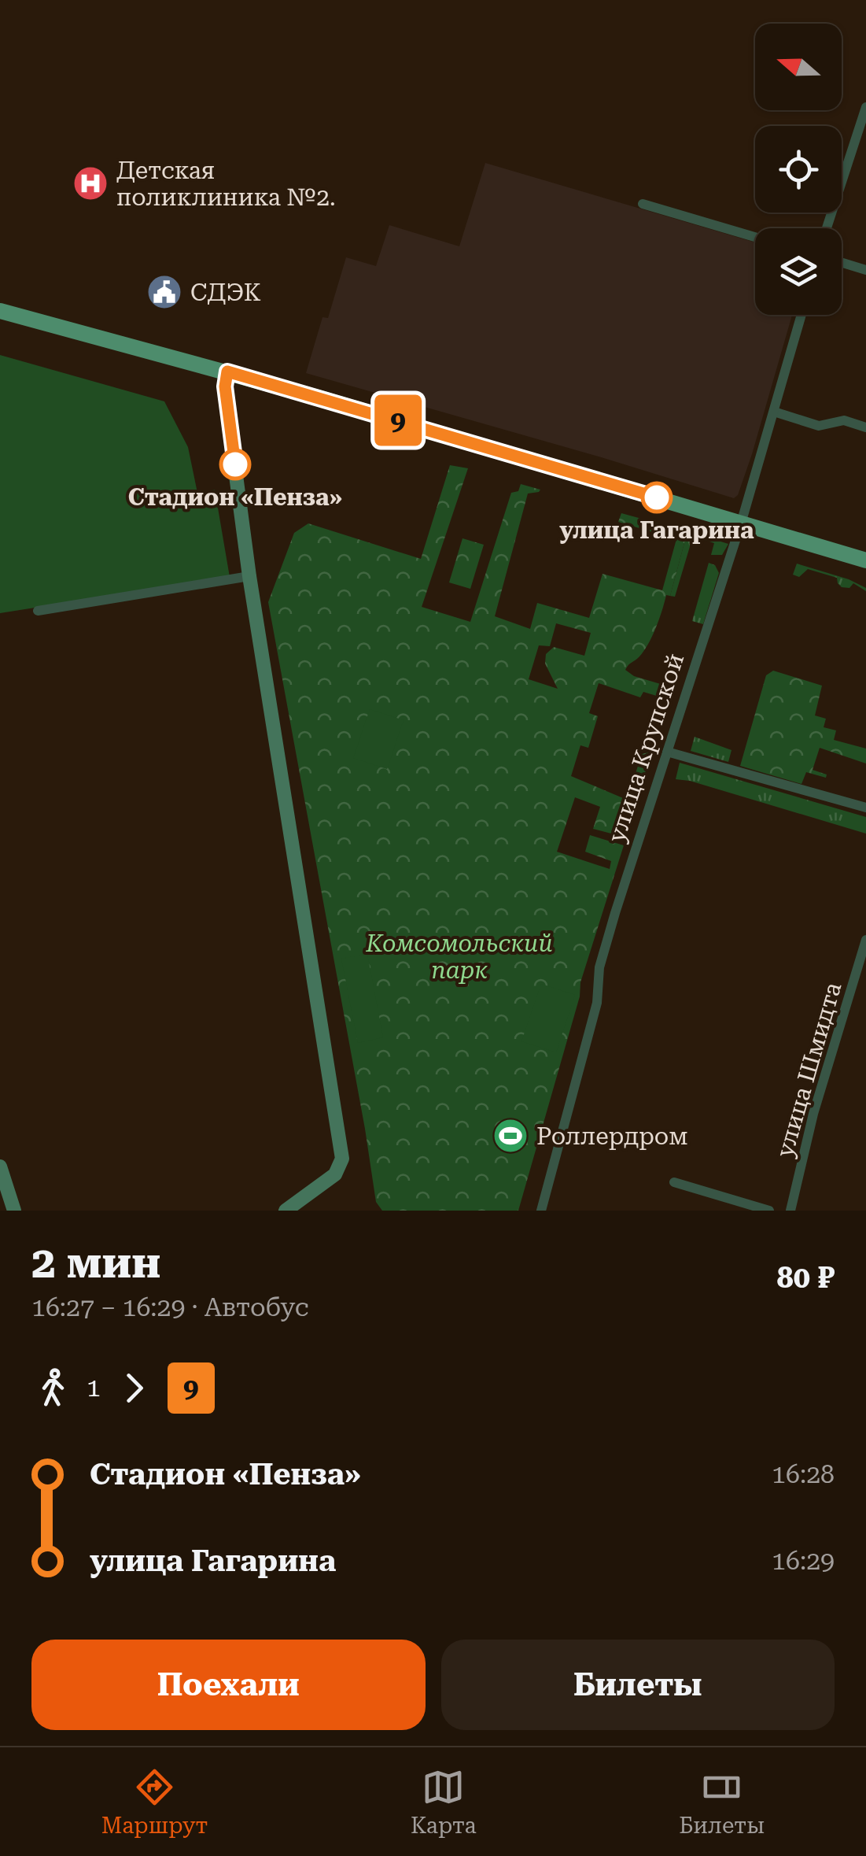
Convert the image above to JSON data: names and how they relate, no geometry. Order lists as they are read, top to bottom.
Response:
{
  "streets": {
    "street": ["улица Крупской", "улица Шмидта"]
  },
  "parks": ["Комсомольский парк"],
  "places": {
    "hospital": ["Детская поликлиника №2."],
    "public building": ["СДЭК"],
    "other": ["Стадион «Пенза»", "улица Гагарина"],
    "sports": ["Роллердром"]
  },
  "lines": ["bus line 9"],
  "north": "left",
  "page": {
    "on_map": "9",
    "heading": ["2 мин", "16:27 – 16:29 · Автобус", "80 ₽"],
    "legs": ["1", "9"],
    "list": [
      {
        "name": "Стадион «Пенза»",
        "value": "16:28"
      },
      {
        "name": "улица Гагарина",
        "value": "16:29"
      }
    ],
    "buttons": ["Поехали", "Билеты"],
    "tabs": ["Маршрут", "Карта", "Билеты"]
  }
}
